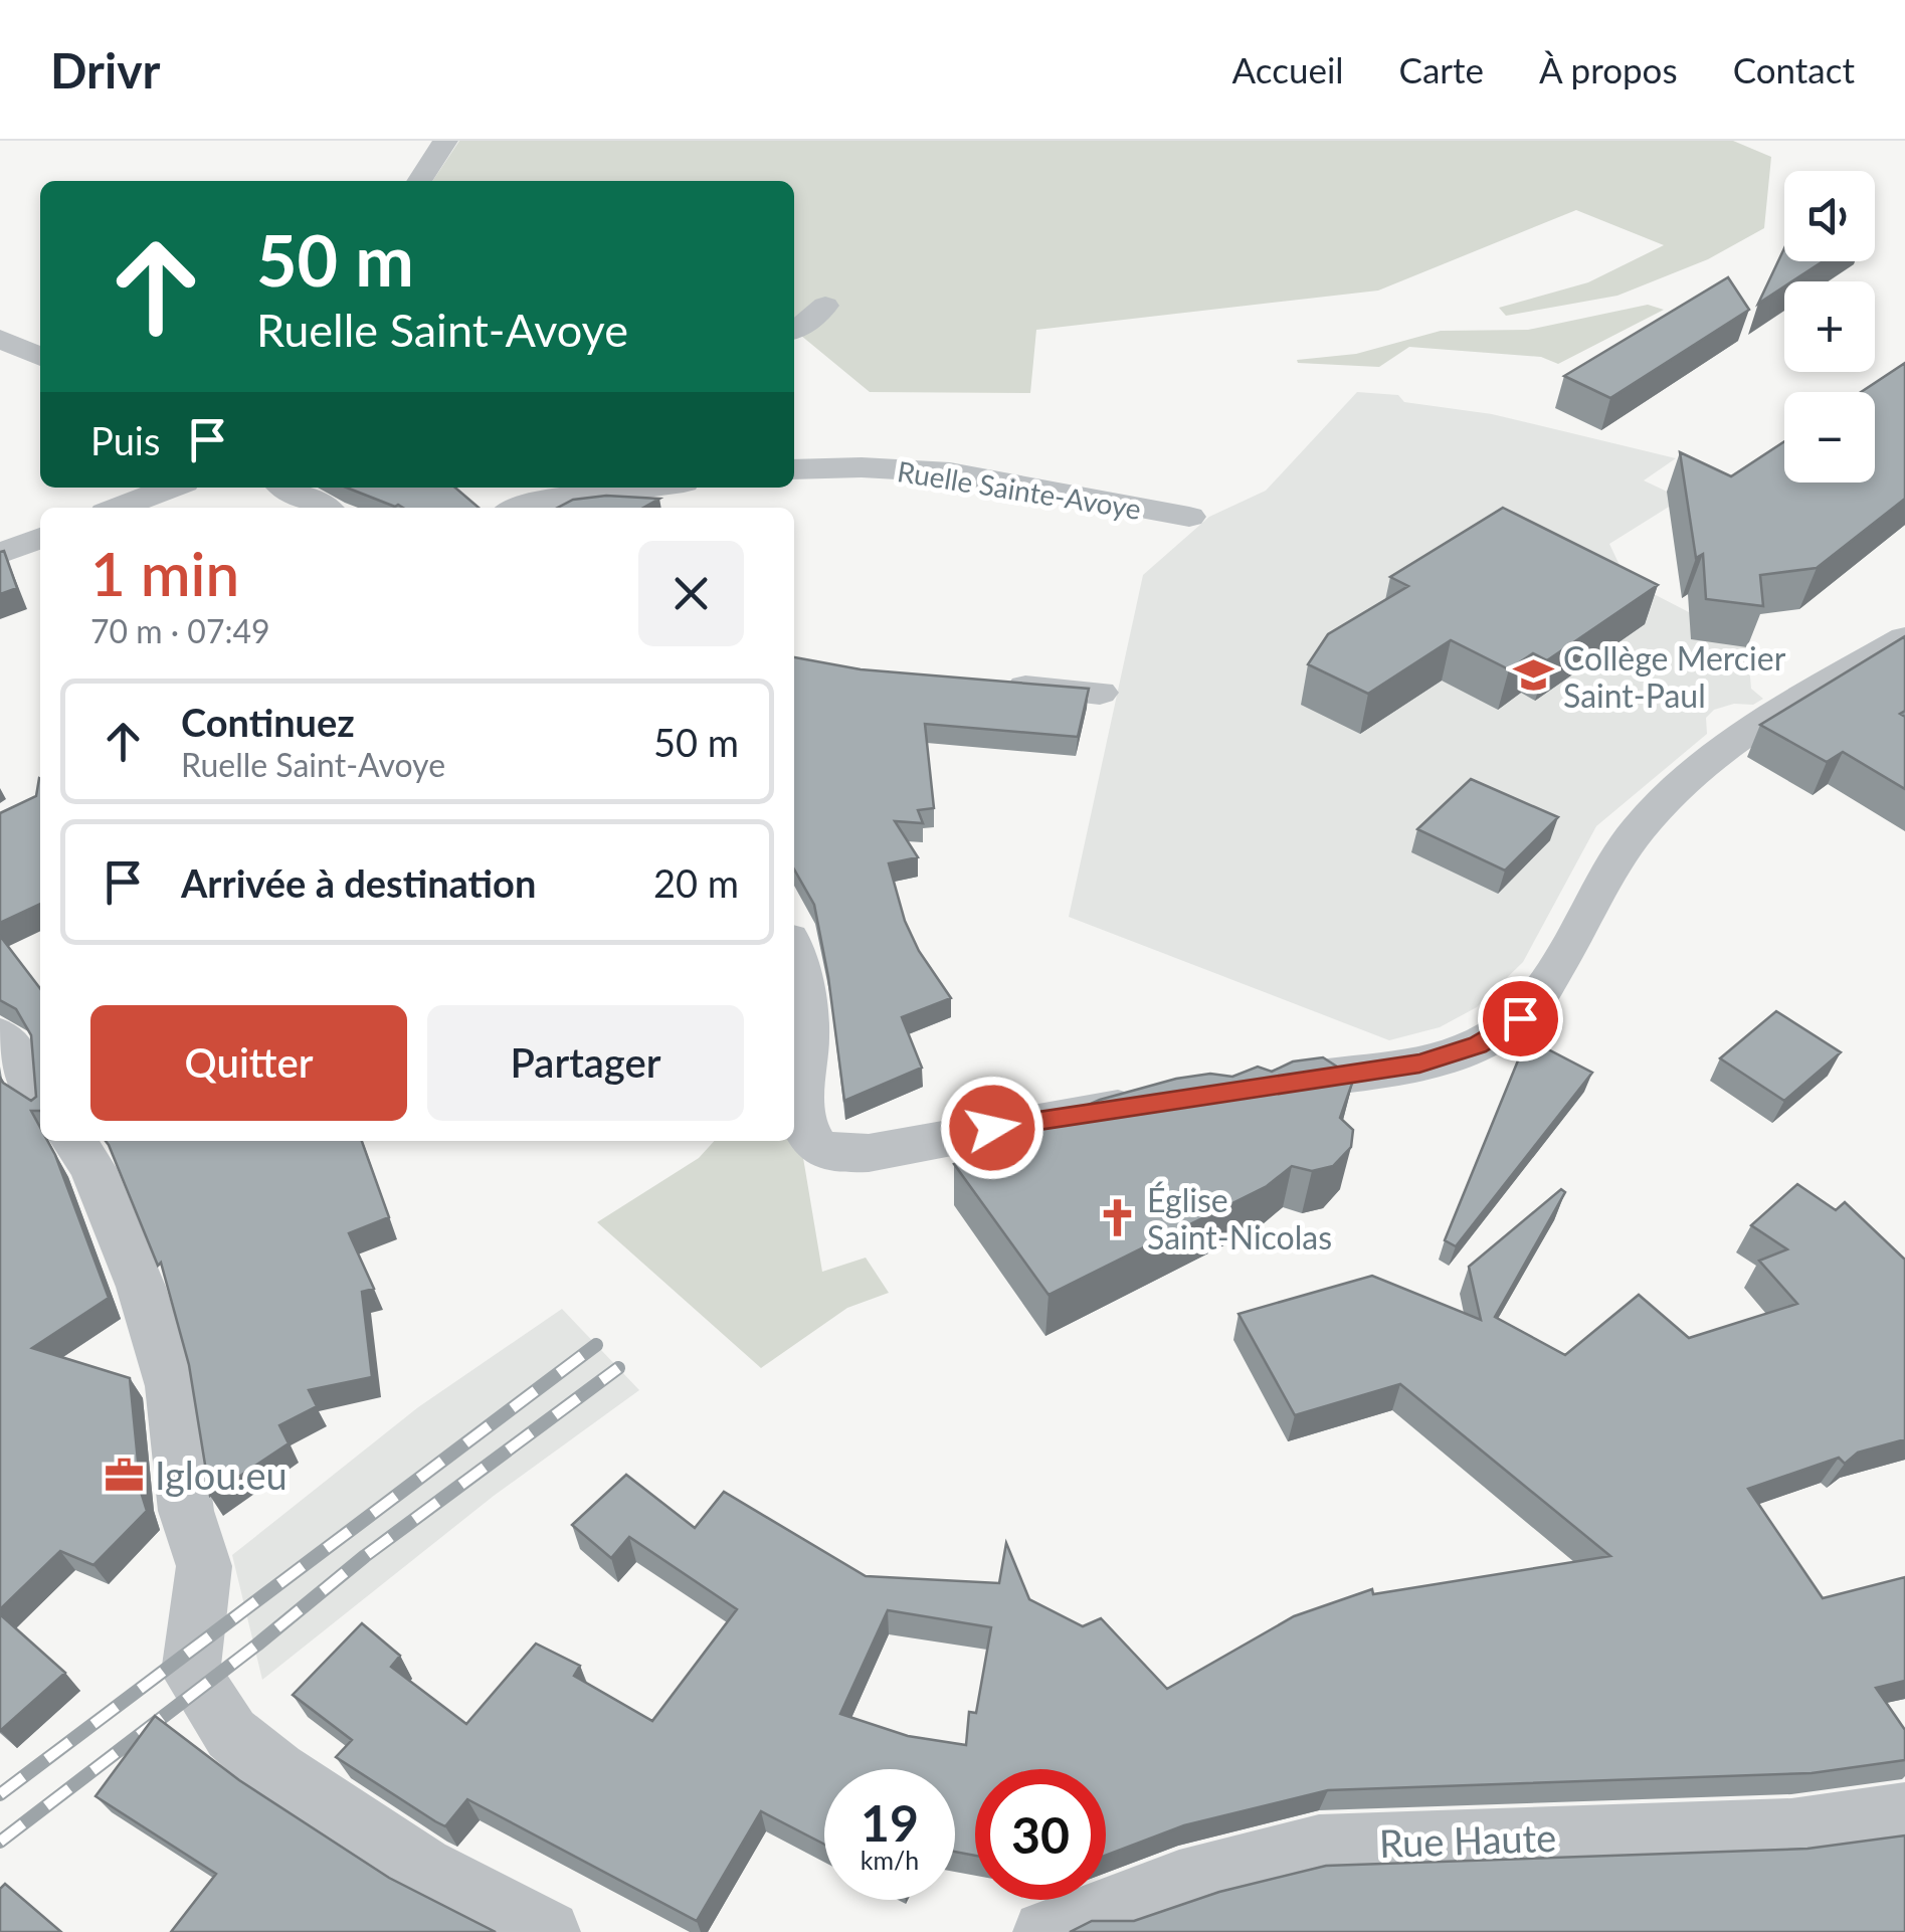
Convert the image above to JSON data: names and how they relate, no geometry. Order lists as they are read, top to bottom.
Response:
{
  "streets": {
    "street": ["Ruelle Sainte-Avoye", "Rue Haute"]
  },
  "places": {
    "school or university": ["Collège Mercier Saint-Paul"],
    "church": ["Église Saint-Nicolas"],
    "office": ["Iglou.eu"]
  },
  "page": {
    "header": "Drivr",
    "nav": [
      "Accueil",
      "Carte",
      "À propos",
      "Contact"
    ],
    "map_buttons": ["+", "−"],
    "turn": ["50 m", "Ruelle Saint-Avoye"],
    "then": "Puis",
    "heading": ["1 min", "70 m · 07:49"],
    "list": [
      {
        "name": "Continuez",
        "note": "Ruelle Saint-Avoye",
        "value": "50 m"
      },
      {
        "name": "Arrivée à destination",
        "value": "20 m"
      }
    ],
    "buttons": ["Quitter", "Partager"],
    "speed": "19 km/h",
    "limit": "30"
  }
}
